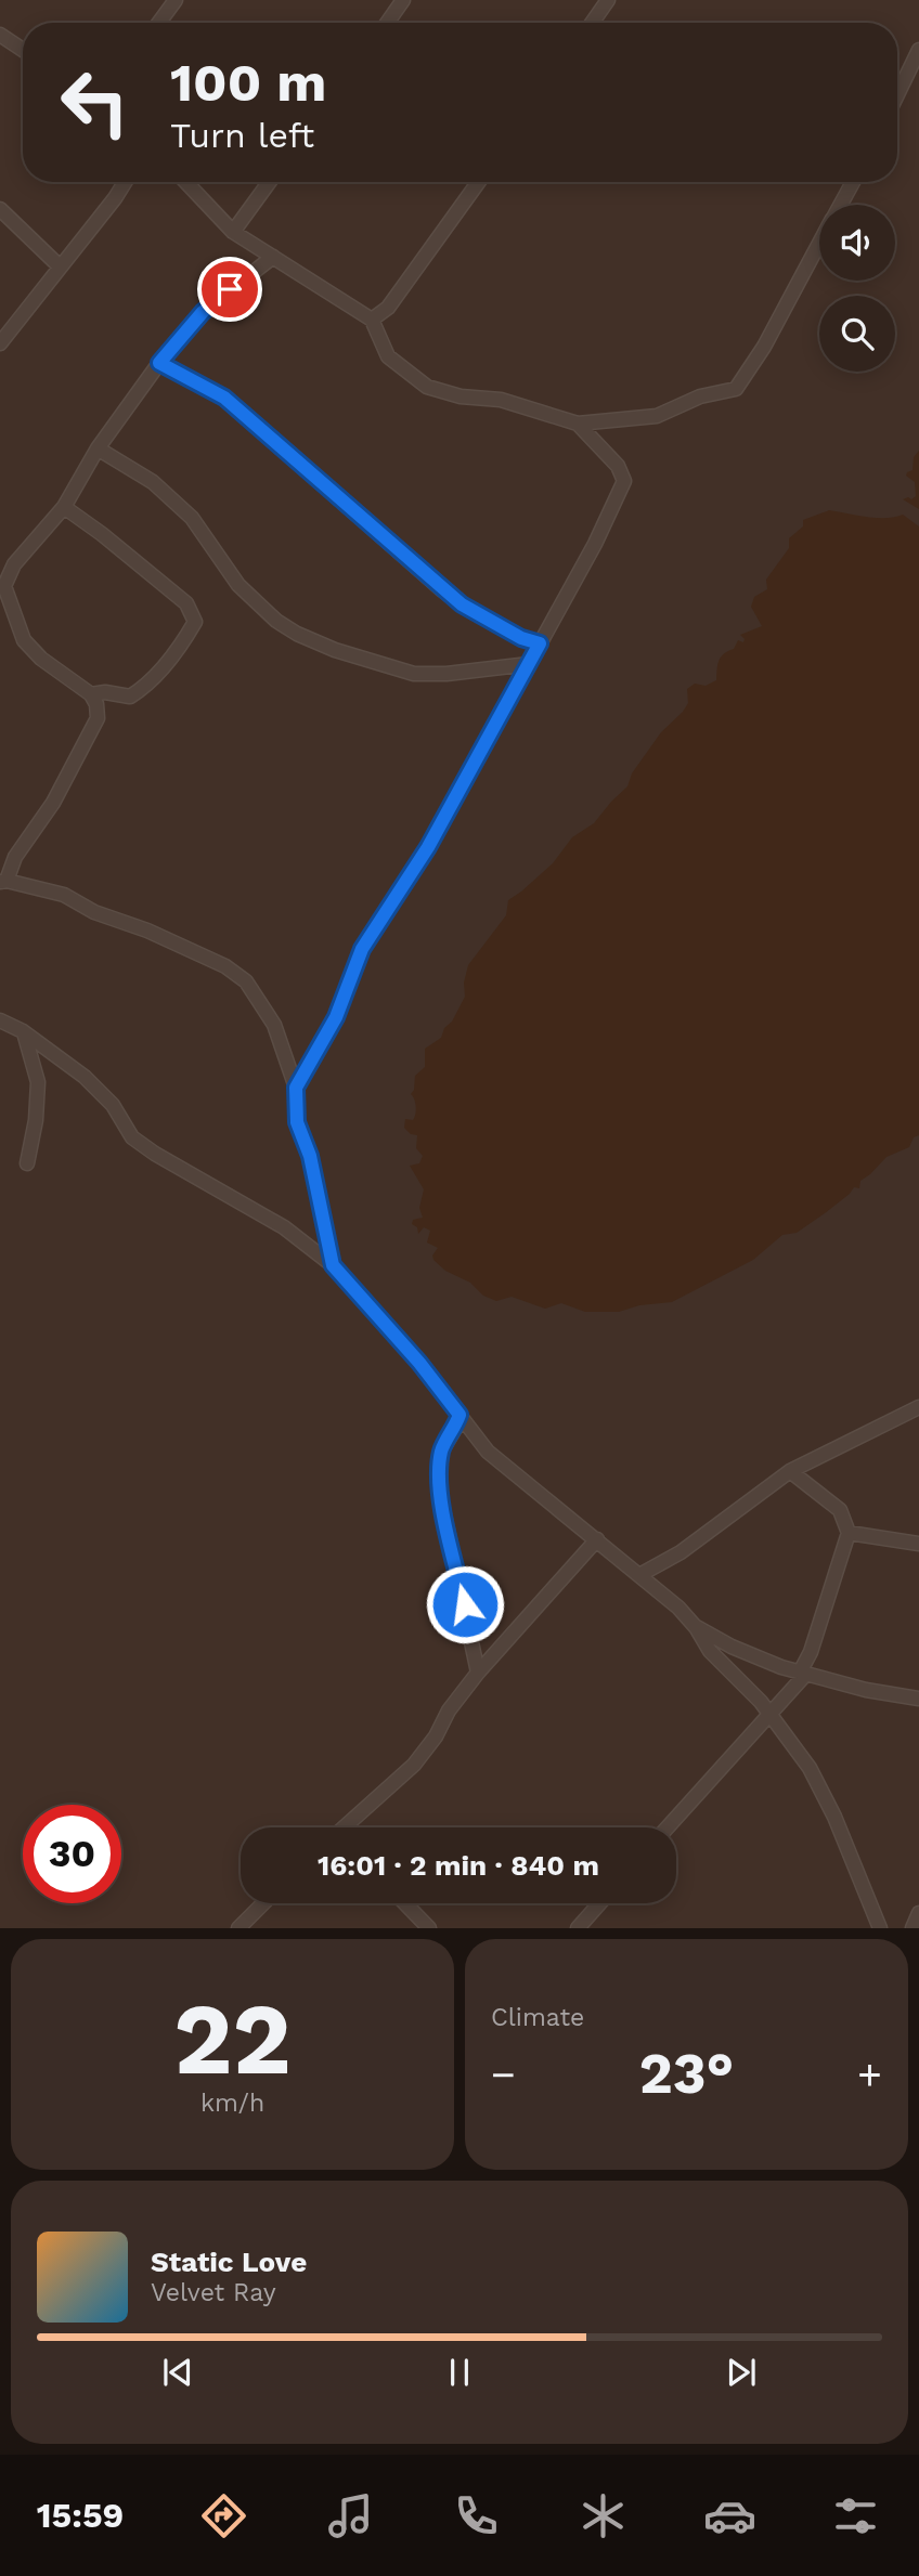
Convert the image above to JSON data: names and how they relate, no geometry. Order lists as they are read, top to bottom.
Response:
{
  "page": {
    "turn": ["100 m", "Turn left"],
    "limit": "30",
    "trip": "16:01 · 2 min · 840 m",
    "tile": [
      ["22", "km/h"],
      "Climate"
    ],
    "heat": ["−", "23°", "+"],
    "song": ["Static Love", "Velvet Ray"],
    "tabs": "15:59"
  }
}
